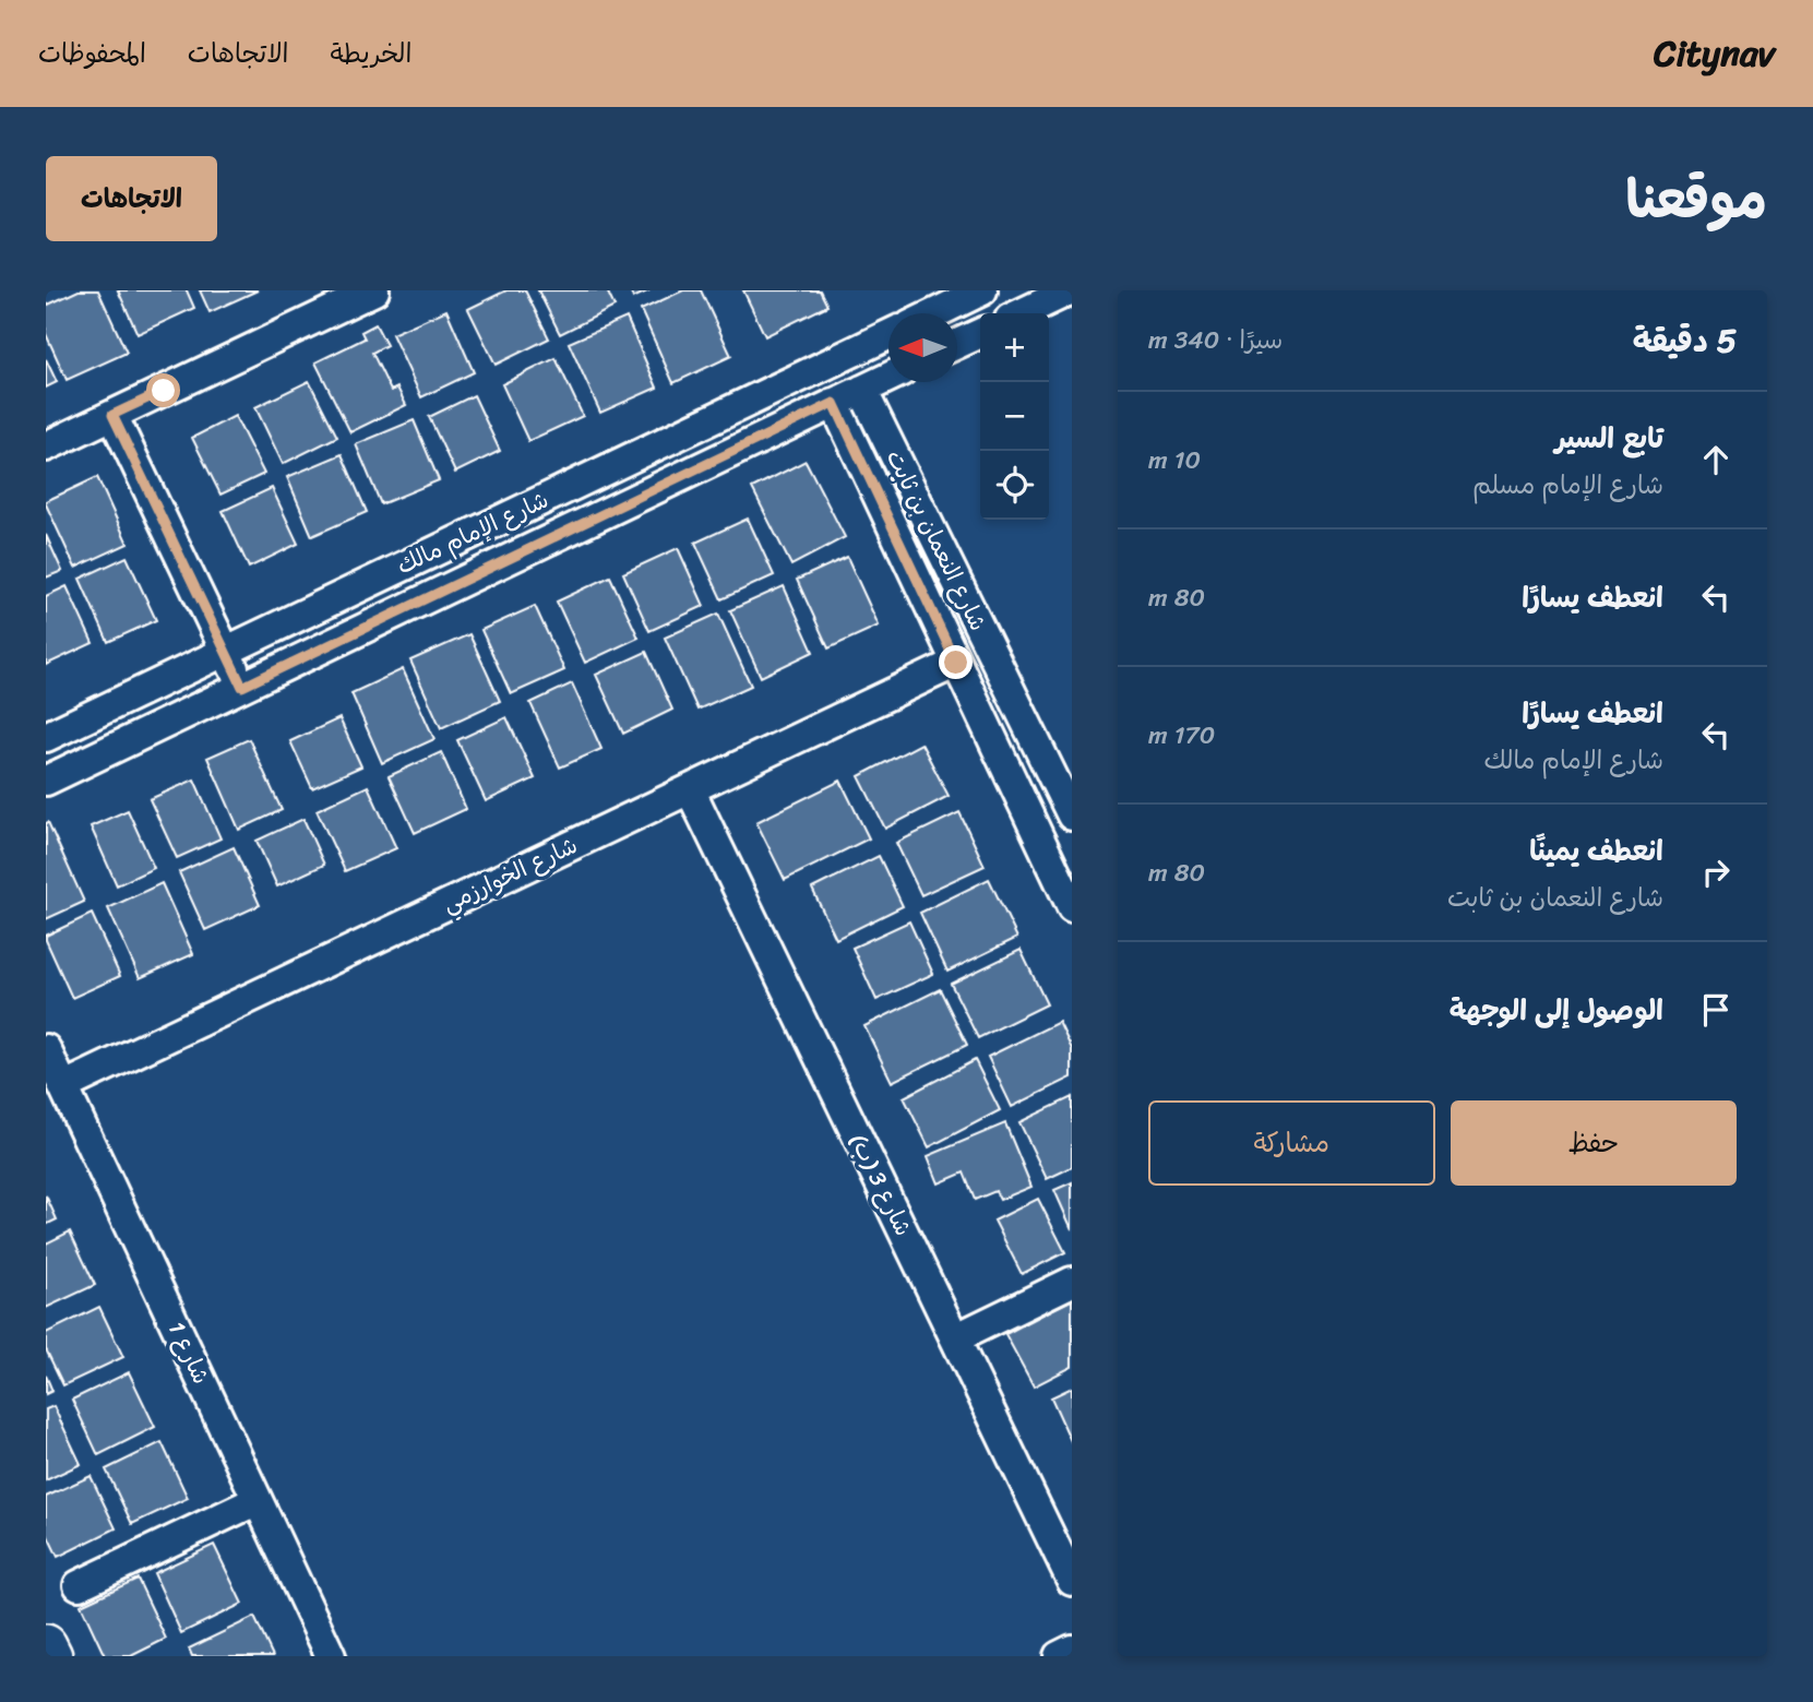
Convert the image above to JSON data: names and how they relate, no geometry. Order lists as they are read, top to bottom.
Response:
{
  "streets": {
    "street": [
      "شارع الإمام مالك",
      "شارع النعمان بن ثابت",
      "شارع الخوارزمي",
      "شارع 3 (ب)",
      "شارع 1"
    ]
  },
  "crossings": [
    ["شارع الإمام مالك", "شارع النعمان بن ثابت"],
    ["شارع النعمان بن ثابت", "شارع الخوارزمي"],
    ["شارع الخوارزمي", "شارع 3 (ب)"],
    ["شارع الخوارزمي", "شارع 1"]
  ],
  "north": "left",
  "page": {
    "header": "Citynav",
    "nav": ["الخريطة", "الاتجاهات", "المحفوظات"],
    "title": "موقعنا",
    "buttons": [
      "الاتجاهات",
      ["حفظ", "مشاركة"]
    ],
    "heading": ["5 دقيقة", "سيرًا · 340 m"],
    "map_buttons": ["+", "−"],
    "list": [
      ["تابع السير", "شارع الإمام مسلم", "10 m"],
      ["انعطف يسارًا", "80 m"],
      ["انعطف يسارًا", "شارع الإمام مالك", "170 m"],
      ["انعطف يمينًا", "شارع النعمان بن ثابت", "80 m"],
      "الوصول إلى الوجهة"
    ]
  }
}
